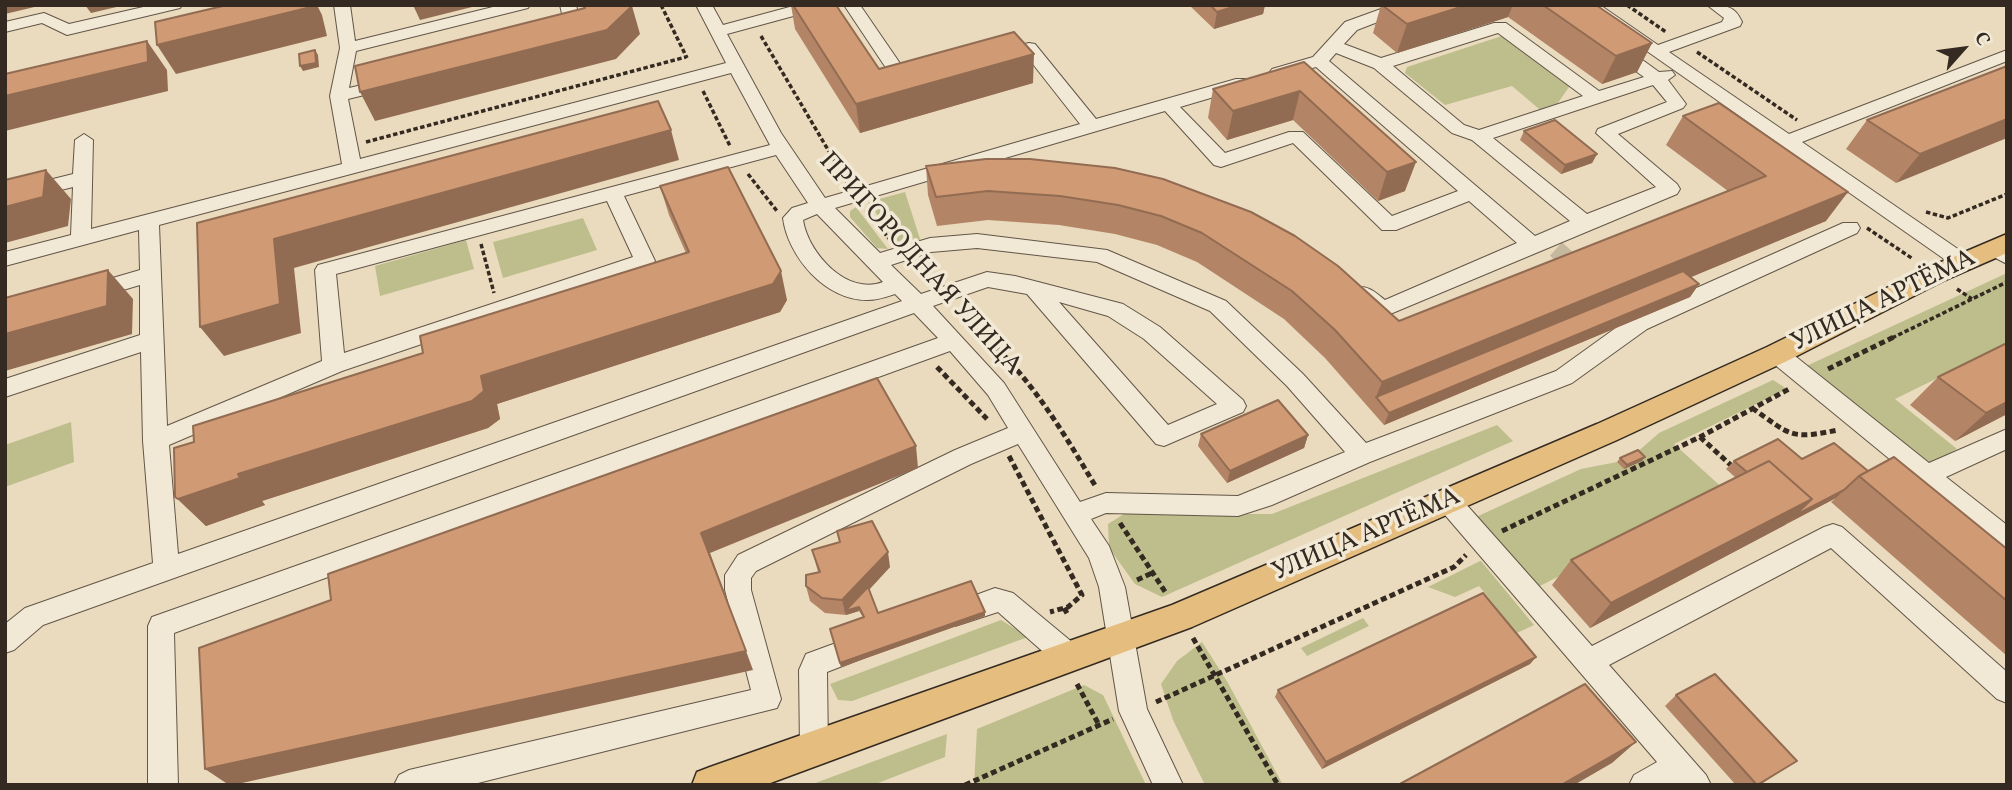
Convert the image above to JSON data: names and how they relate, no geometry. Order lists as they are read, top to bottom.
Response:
{
  "streets": {
    "main road": ["УЛИЦА АРТЁМА"],
    "street": ["ПРИГОРОДНАЯ УЛИЦА"]
  },
  "crossings": [
    ["ПРИГОРОДНАЯ УЛИЦА", "УЛИЦА АРТЁМА"]
  ],
  "north": "top right"
}
